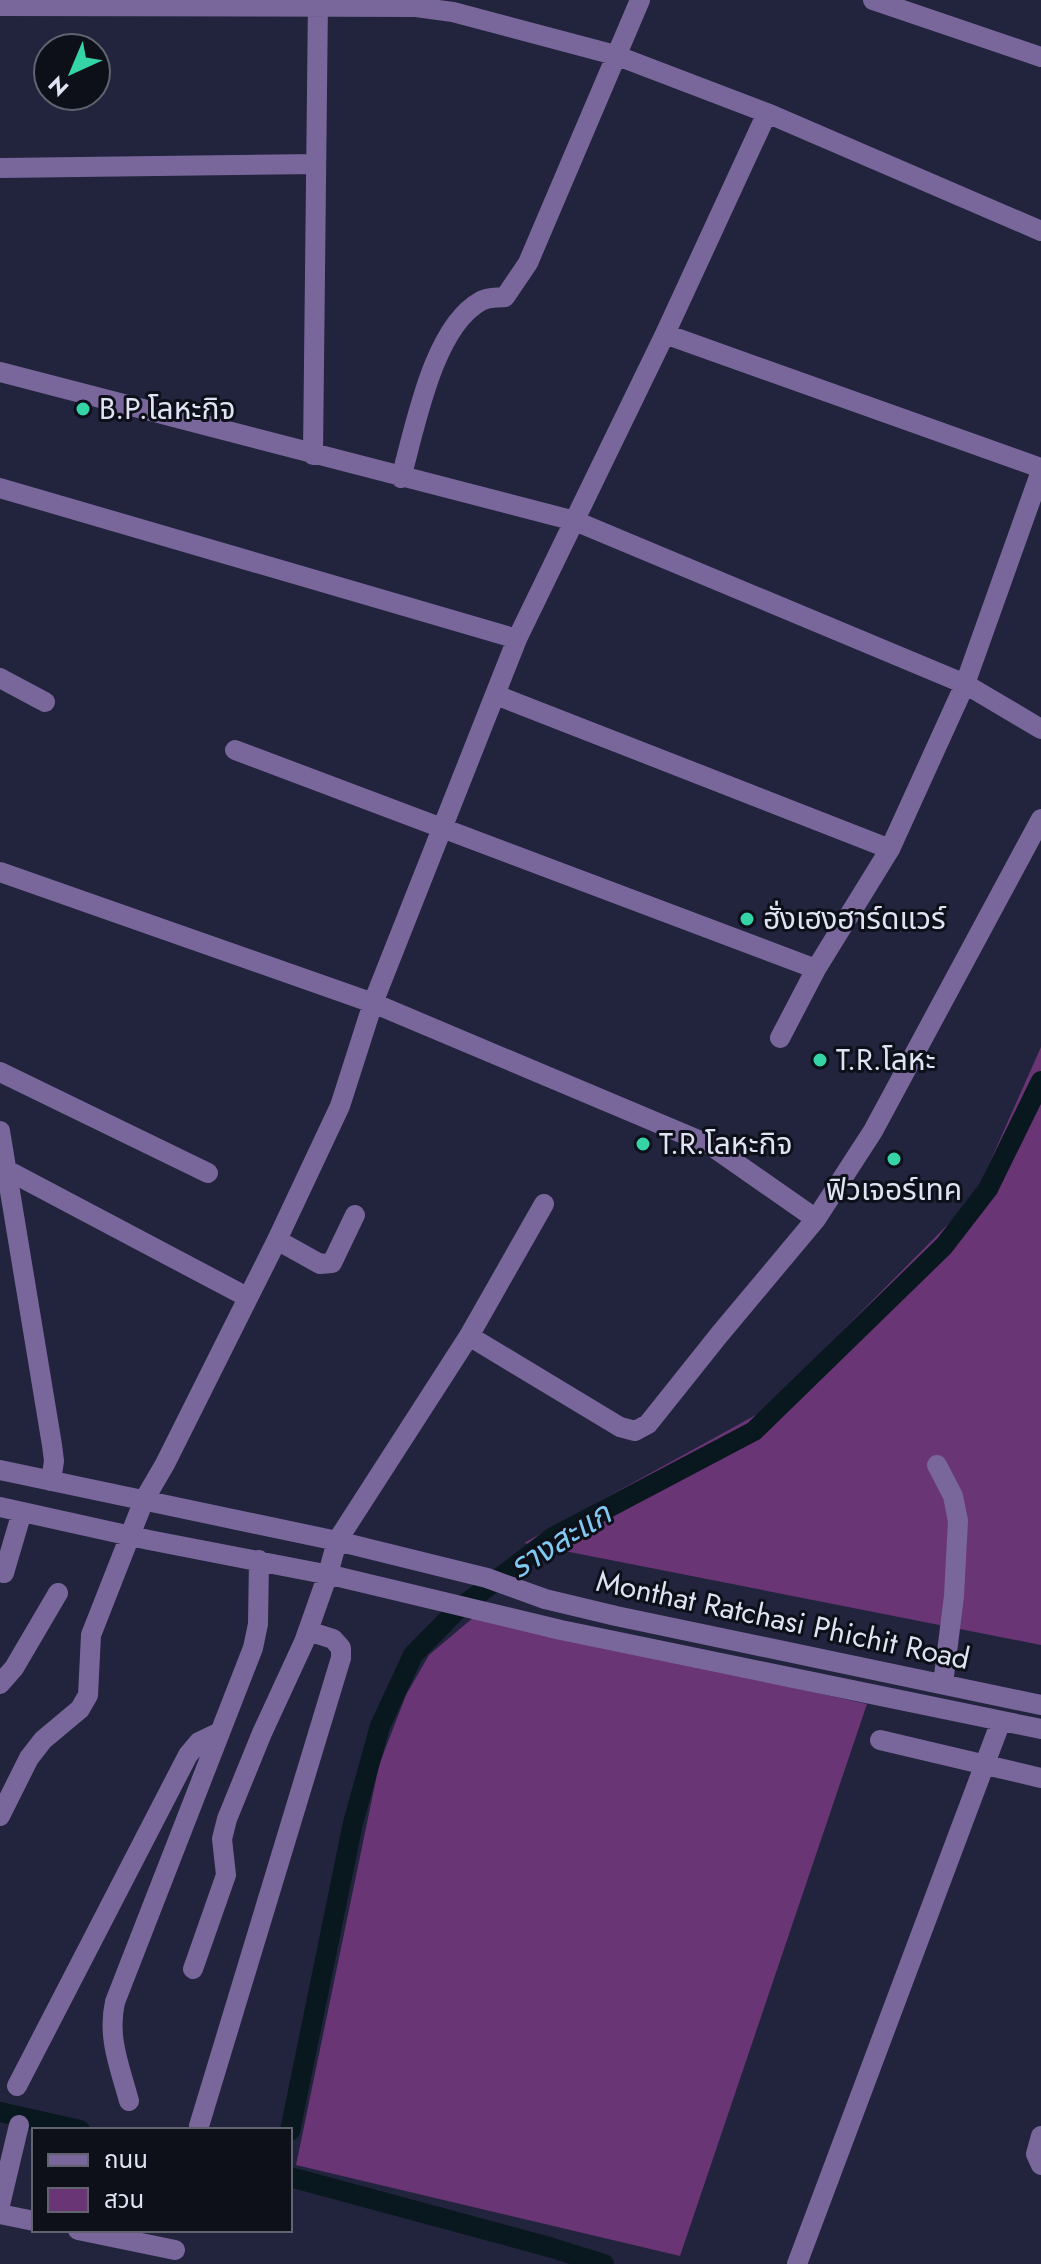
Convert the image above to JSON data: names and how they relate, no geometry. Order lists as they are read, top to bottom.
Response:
{
  "streets": {
    "street": ["Monthat Ratchasi Phichit Road"]
  },
  "water": ["รางสะแก"],
  "places": [
    "B.P.โลหะกิจ",
    "ฮั่งเฮงฮาร์ดแวร์",
    "T.R.โลหะ",
    "T.R.โลหะกิจ",
    "ฟิวเจอร์เทค"
  ],
  "legend": ["ถนน", "สวน"],
  "north": "bottom left"
}
